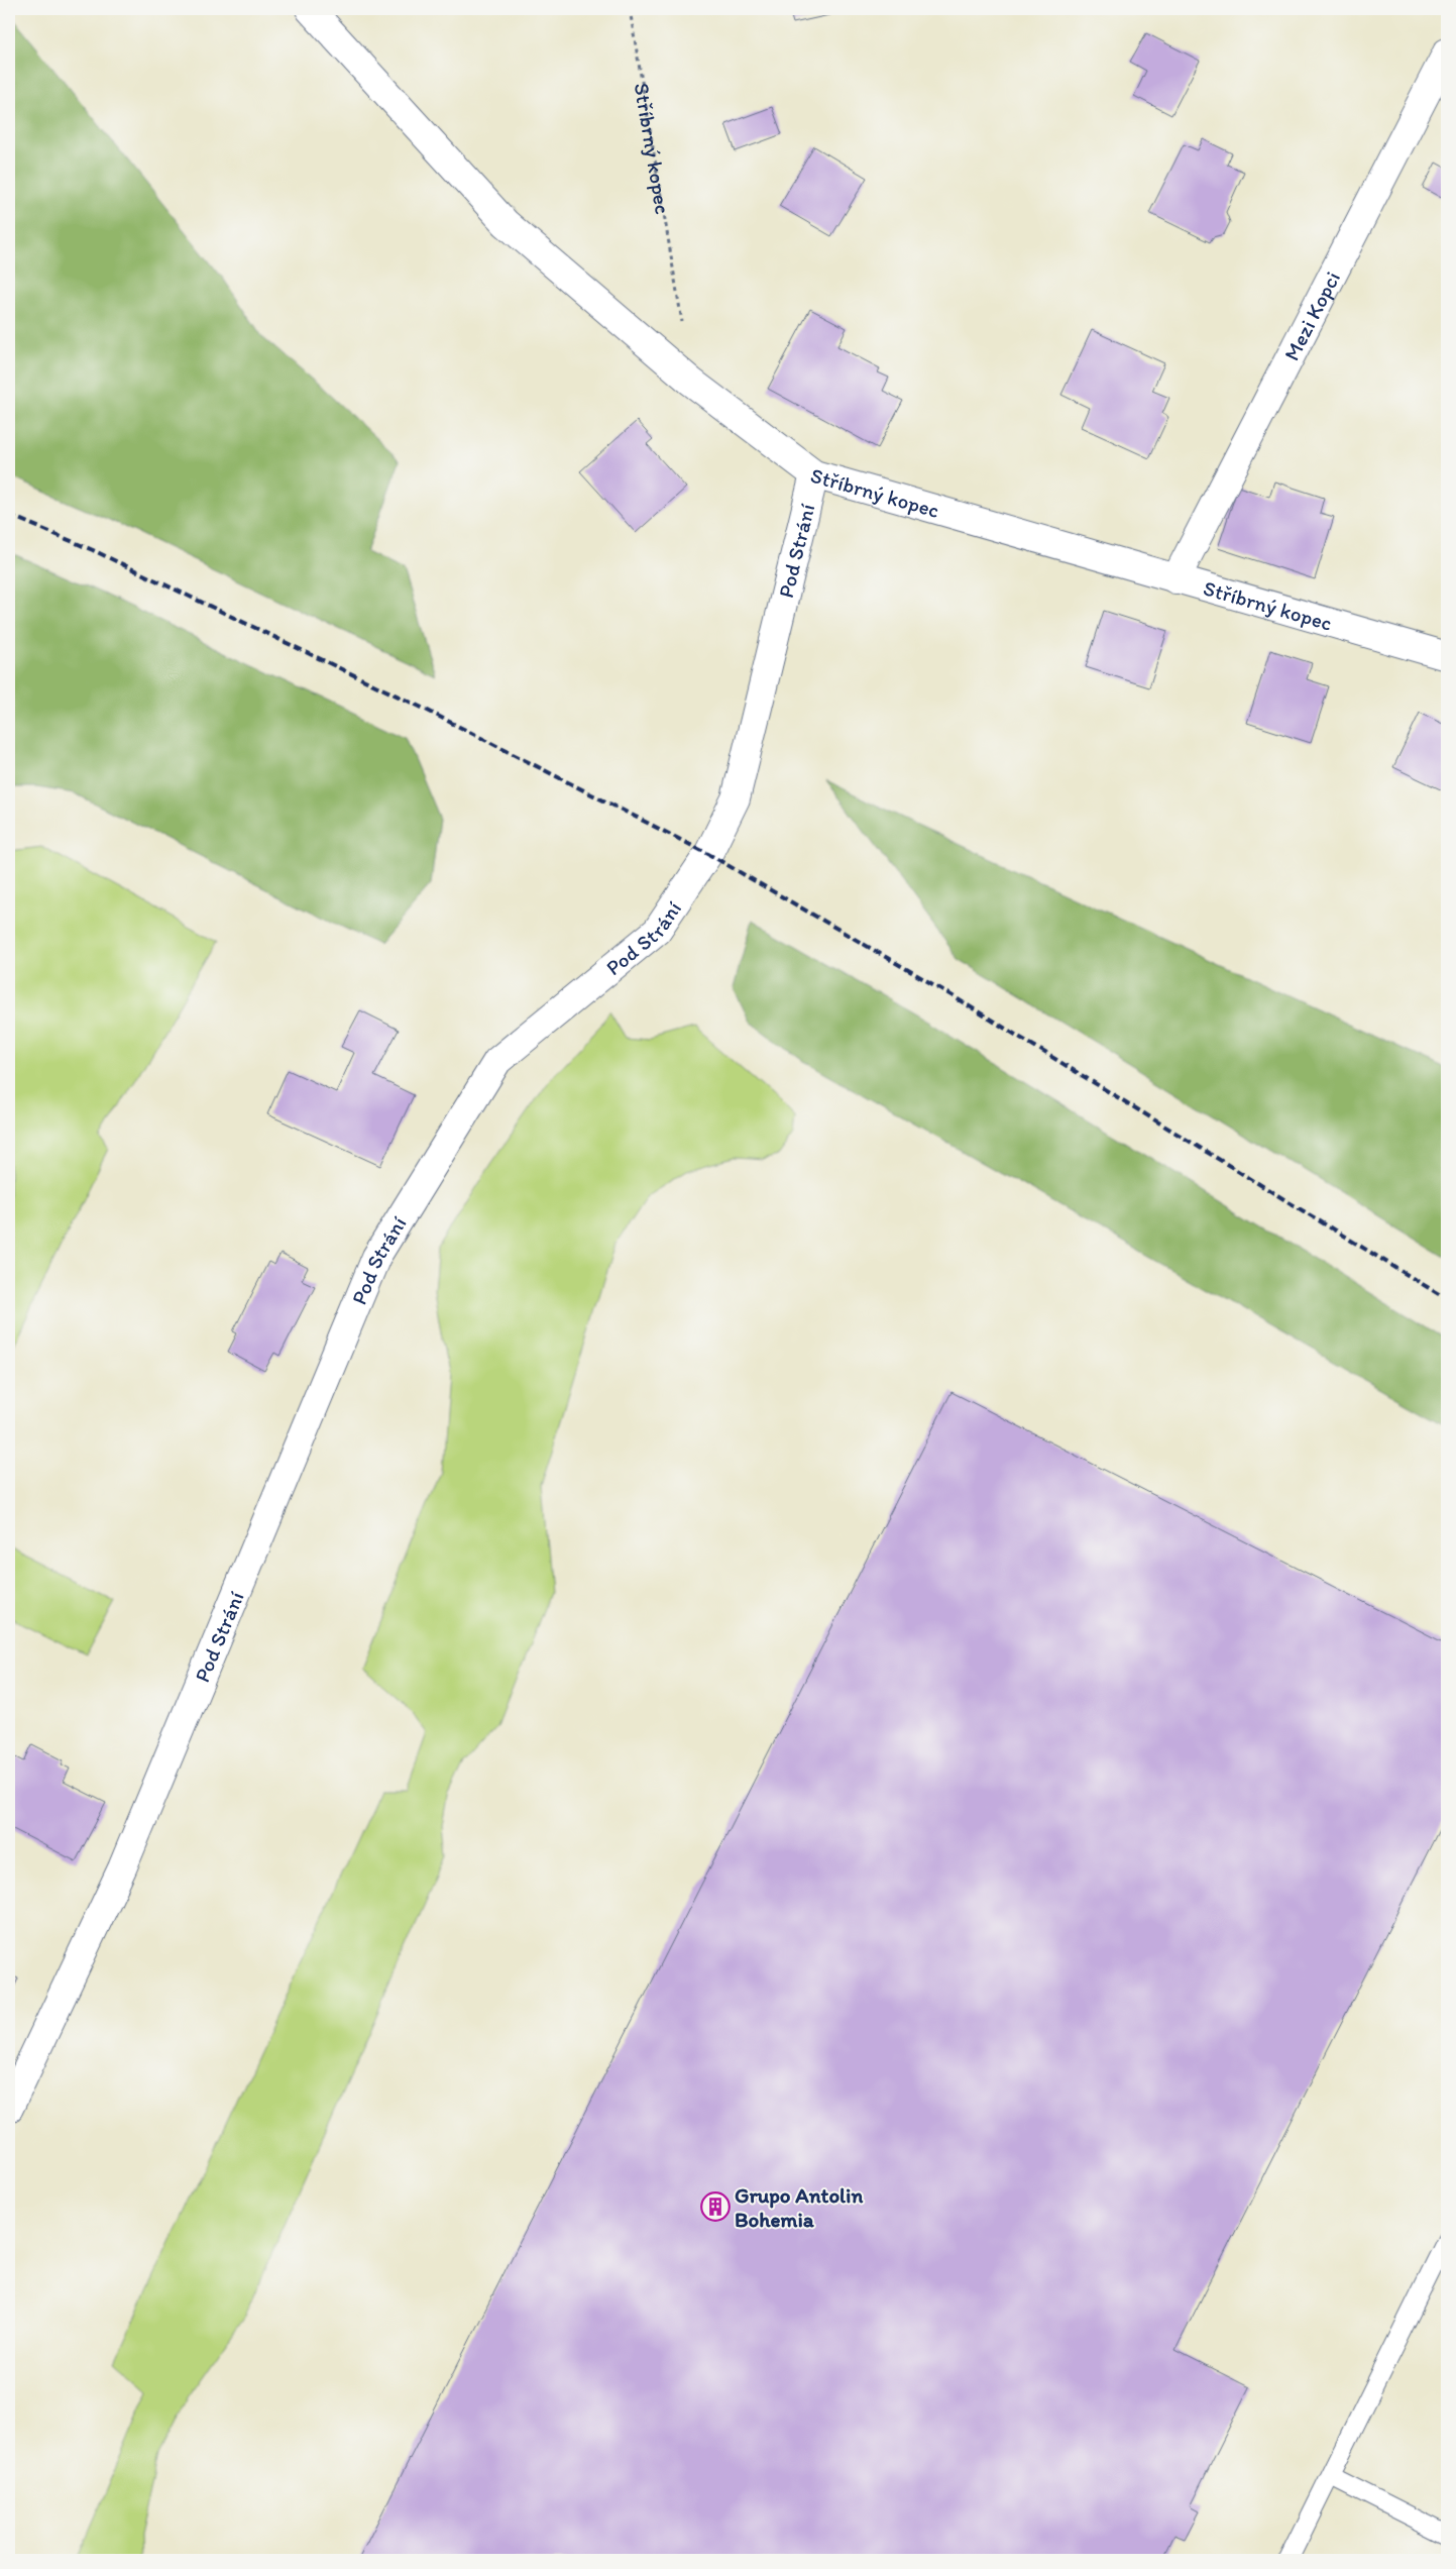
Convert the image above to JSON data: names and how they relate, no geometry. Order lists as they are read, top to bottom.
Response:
{
  "streets": {
    "street": ["Stříbrný kopec", "Mezi Kopci", "Pod Strání"]
  },
  "crossings": [
    ["Stříbrný kopec", "Mezi Kopci"],
    ["Stříbrný kopec", "Pod Strání"]
  ],
  "places": {
    "building": ["Grupo Antolin Bohemia"]
  }
}
